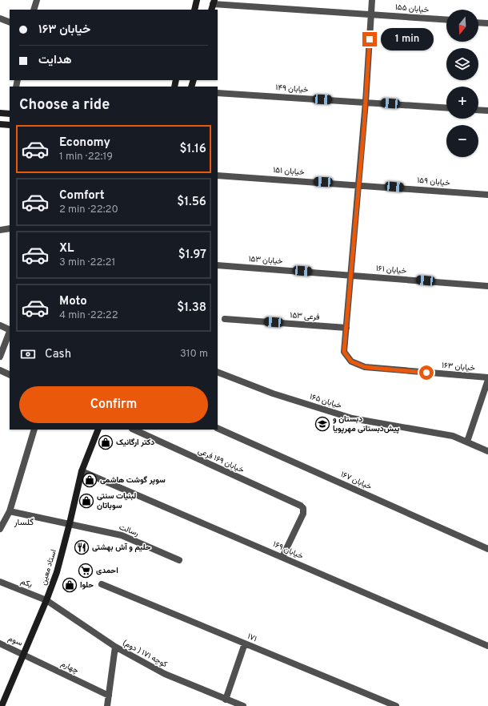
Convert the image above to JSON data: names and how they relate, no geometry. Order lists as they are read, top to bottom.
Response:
{
  "streets": {
    "main road": ["استاد معین"],
    "street": [
      "خیابان ۱۵۵",
      "خیابان ۱۴۹",
      "خیابان ۱۵۱",
      "خیابان ۱۵۹",
      "خیابان ۱۵۳",
      "خیابان ۱۶۱",
      "۱۵۳ فرعی",
      "خیابان ۱۶۳",
      "خیابان ۱۶۵",
      "خیابان ۱۶۹ فرعی",
      "خیابان ۱۶۷",
      "رسالت",
      "خیابان ۱۶۹",
      "یکم",
      "۱۷۱",
      "سوم",
      "کوچه ۱۷۱ ( دوم)",
      "چهارم"
    ]
  },
  "crossings": [
    ["خیابان ۱۵۱", "خیابان ۱۵۹"],
    ["خیابان ۱۵۳", "خیابان ۱۶۱"],
    ["۱۵۳ فرعی", "خیابان ۱۶۳"],
    ["خیابان ۱۶۹ فرعی", "خیابان ۱۶۹"],
    ["رسالت", "استاد معین"],
    ["خیابان ۱۶۹", "استاد معین"],
    ["استاد معین", "یکم"],
    ["استاد معین", "سوم"],
    ["استاد معین", "کوچه ۱۷۱ ( دوم)"],
    ["استاد معین", "چهارم"],
    ["یکم", "کوچه ۱۷۱ ( دوم)"],
    ["سوم", "چهارم"]
  ],
  "districts": ["گلسار"],
  "places": {
    "school or university": ["دبستان و پیش‌دبستانی مهرپویا"],
    "shop": [
      "دکتر ارگانیک",
      "سوپر گوشت هاشمی",
      "لبنیات سنتی سوباتان",
      "حلوا"
    ],
    "restaurant": ["حلیم و آش بهشتی"],
    "supermarket": ["احمدی"]
  },
  "north": "bottom",
  "page": {
    "map_buttons": ["+", "−"],
    "banner": ["خیابان ۱۶۳", "هدایت"],
    "bubble": "1 min",
    "heading": "Choose a ride",
    "list": [
      {
        "name": "Economy",
        "note": "1 min · 22:19",
        "value": "$1.16"
      },
      {
        "name": "Comfort",
        "note": "2 min · 22:20",
        "value": "$1.56"
      },
      {
        "name": "XL",
        "note": "3 min · 22:21",
        "value": "$1.97"
      },
      {
        "name": "Moto",
        "note": "4 min · 22:22",
        "value": "$1.38"
      }
    ],
    "pay": ["Cash", "310 m"],
    "buttons": "Confirm"
  }
}
